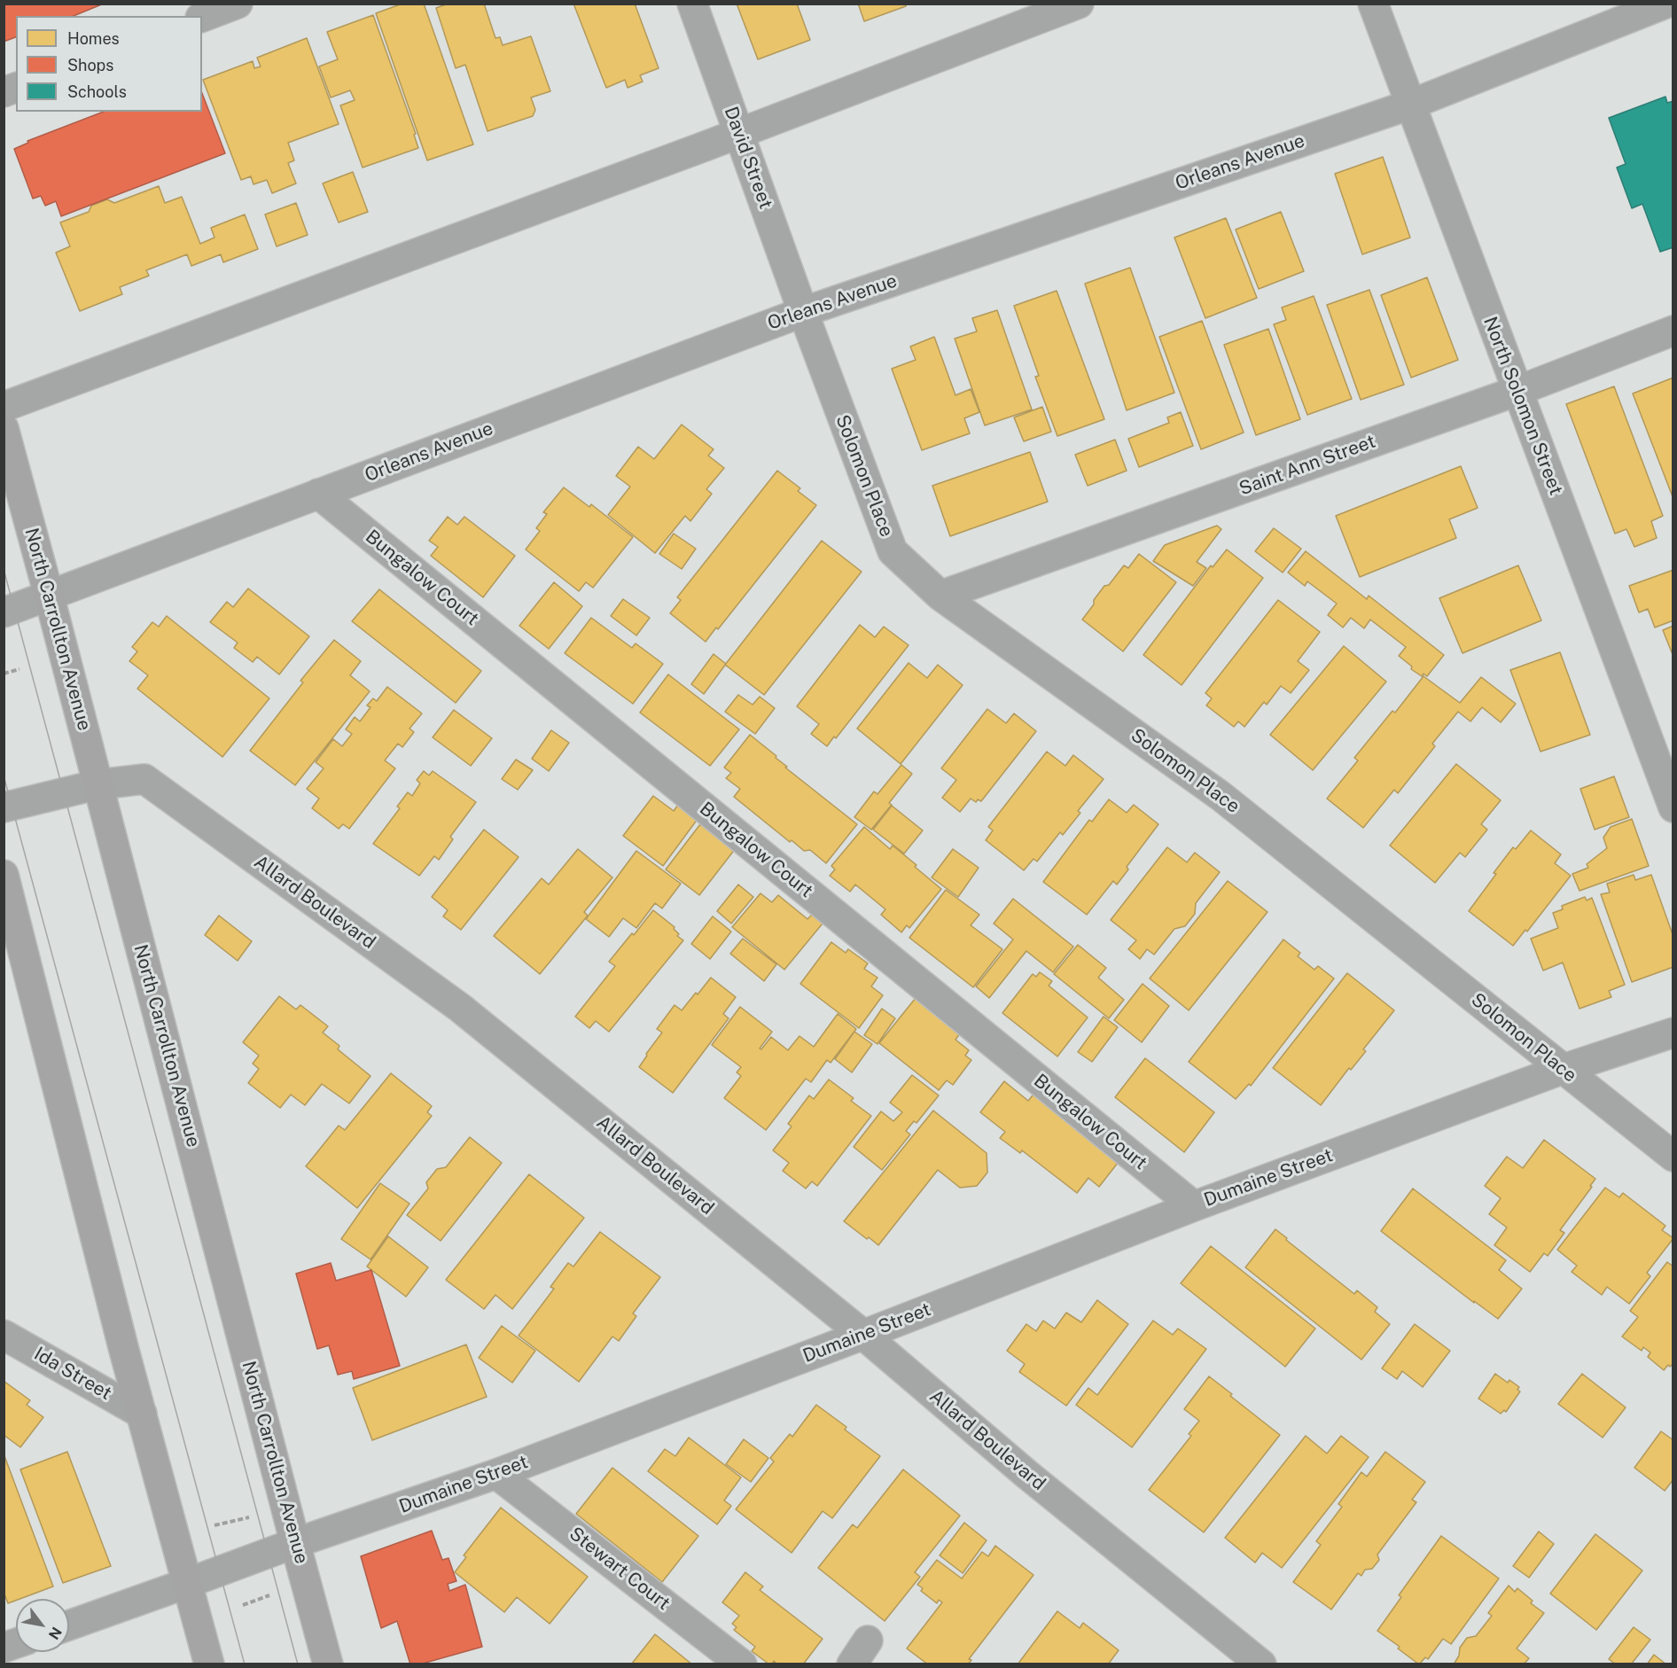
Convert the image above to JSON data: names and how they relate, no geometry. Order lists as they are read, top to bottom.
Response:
{
  "streets": {
    "main road": ["North Carrollton Avenue"],
    "street": [
      "David Street",
      "Orleans Avenue",
      "North Solomon Street",
      "Saint Ann Street",
      "Solomon Place",
      "Bungalow Court",
      "Allard Boulevard",
      "Dumaine Street",
      "Ida Street",
      "Stewart Court"
    ]
  },
  "crossings": [
    ["David Street", "Orleans Avenue"],
    ["David Street", "Solomon Place"],
    ["Orleans Avenue", "North Solomon Street"],
    ["Orleans Avenue", "Solomon Place"],
    ["Orleans Avenue", "Bungalow Court"],
    ["Orleans Avenue", "North Carrollton Avenue"],
    ["North Solomon Street", "Saint Ann Street"],
    ["Saint Ann Street", "Solomon Place"],
    ["Solomon Place", "Dumaine Street"],
    ["Bungalow Court", "Dumaine Street"],
    ["North Carrollton Avenue", "Allard Boulevard"],
    ["North Carrollton Avenue", "Dumaine Street"],
    ["Allard Boulevard", "Dumaine Street"],
    ["Dumaine Street", "Stewart Court"]
  ],
  "legend": ["Homes", "Shops", "Schools"],
  "north": "bottom right"
}
